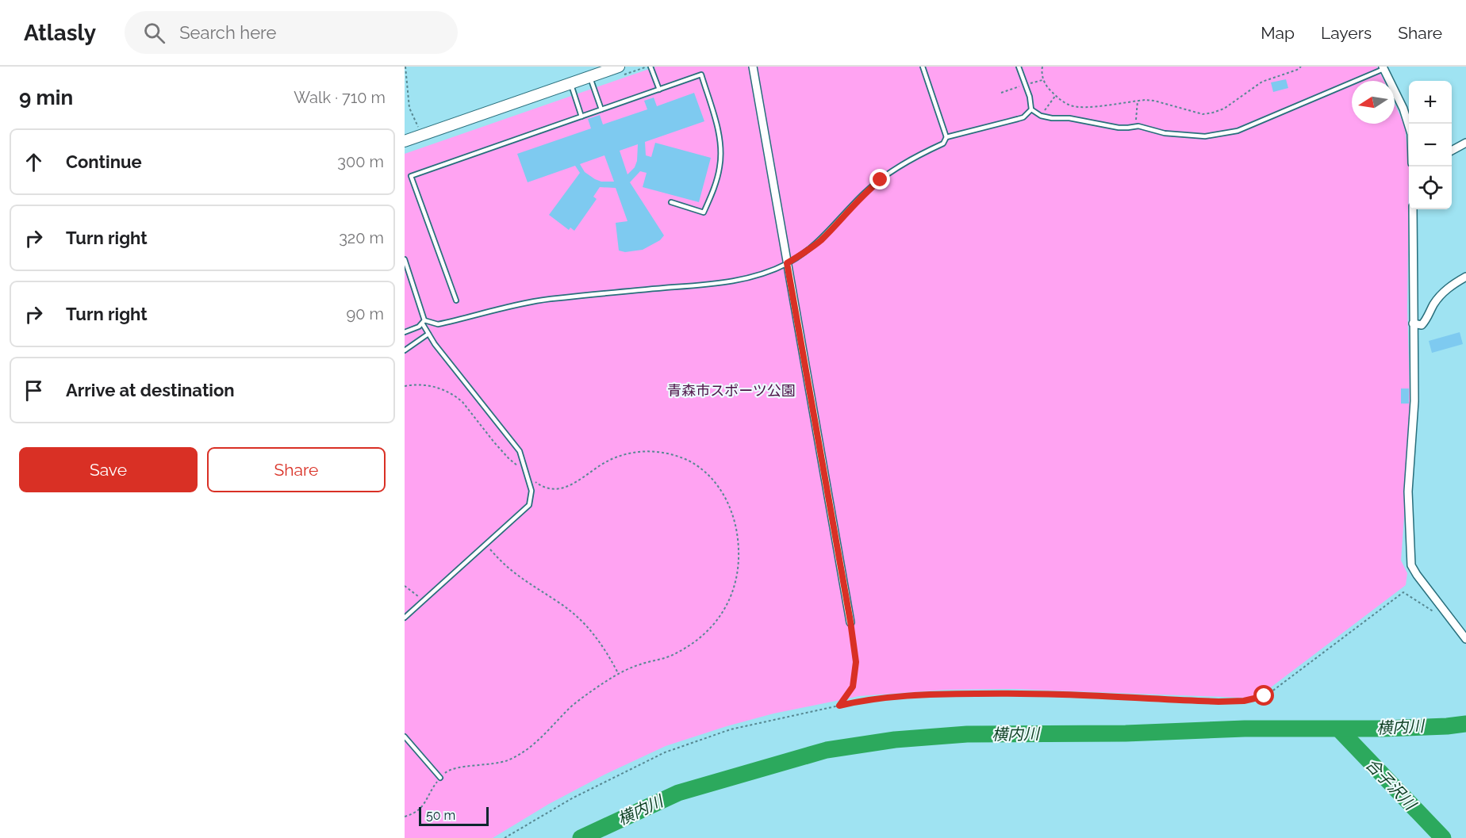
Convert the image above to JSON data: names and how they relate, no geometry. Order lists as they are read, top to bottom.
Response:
{
  "water": ["横内川", "合子沢川"],
  "parks": ["青森市スポーツ公園"],
  "scale_bar": "50 m",
  "north": "left",
  "page": {
    "header": "Atlasly",
    "search": "Search here",
    "nav": ["Map", "Layers", "Share"],
    "heading": ["9 min", "Walk · 710 m"],
    "map_buttons": ["+", "−"],
    "list": [
      ["Continue", "300 m"],
      ["Turn right", "320 m"],
      ["Turn right", "90 m"],
      "Arrive at destination"
    ],
    "buttons": ["Save", "Share"],
    "scale": "50 m"
  }
}
